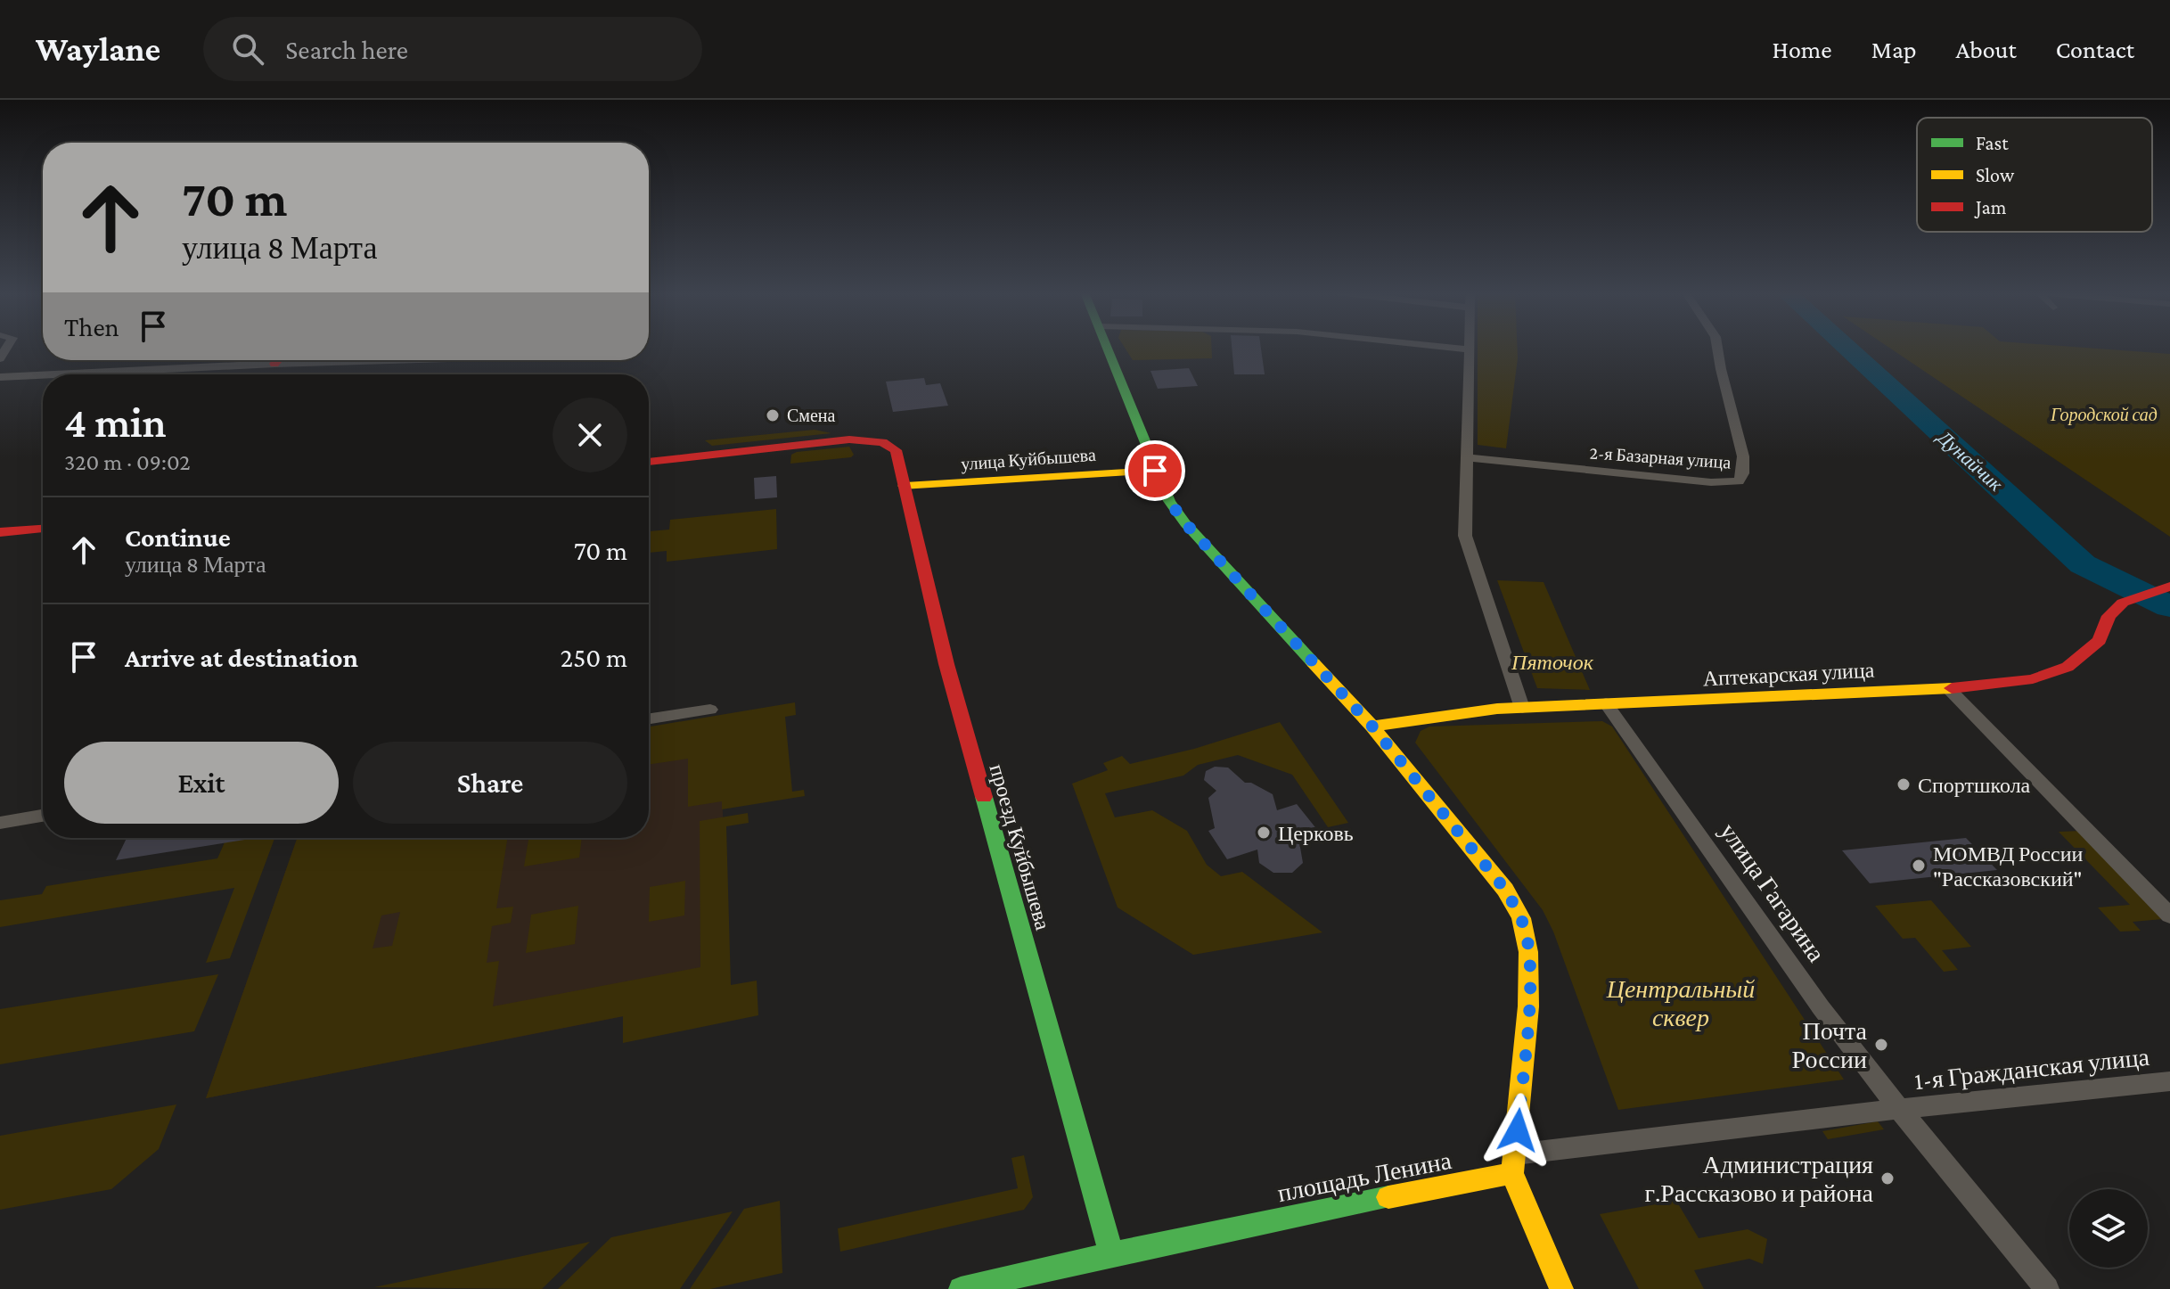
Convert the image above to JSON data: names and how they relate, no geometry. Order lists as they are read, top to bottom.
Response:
{
  "streets": {
    "street": [
      "2-я Базарная улица",
      "улица Куйбышева",
      "Аптекарская улица",
      "проезд Куйбышева",
      "улица Гагарина",
      "1-я Гражданская улица",
      "площадь Ленина"
    ]
  },
  "crossings": [
    ["улица Куйбышева", "проезд Куйбышева"],
    ["Аптекарская улица", "улица Гагарина"],
    ["проезд Куйбышева", "площадь Ленина"],
    ["улица Гагарина", "1-я Гражданская улица"],
    ["1-я Гражданская улица", "площадь Ленина"]
  ],
  "water": ["Дунайчик"],
  "parks": ["Городской сад", "Пяточок", "Центральный сквер"],
  "places": [
    "Смена",
    "Спортшкола",
    "Церковь",
    "МОМВД России \"Рассказовский\"",
    "Почта России",
    "Администрация г.Рассказово и района"
  ],
  "legend": ["Fast", "Slow", "Jam"],
  "page": {
    "header": "Waylane",
    "search": "Search here",
    "nav": [
      "Home",
      "Map",
      "About",
      "Contact"
    ],
    "turn": ["70 m", "улица 8 Марта"],
    "then": "Then",
    "heading": ["4 min", "320 m · 09:02"],
    "list": [
      {
        "name": "Continue",
        "note": "улица 8 Марта",
        "value": "70 m"
      },
      {
        "name": "Arrive at destination",
        "value": "250 m"
      }
    ],
    "buttons": ["Exit", "Share"]
  }
}
